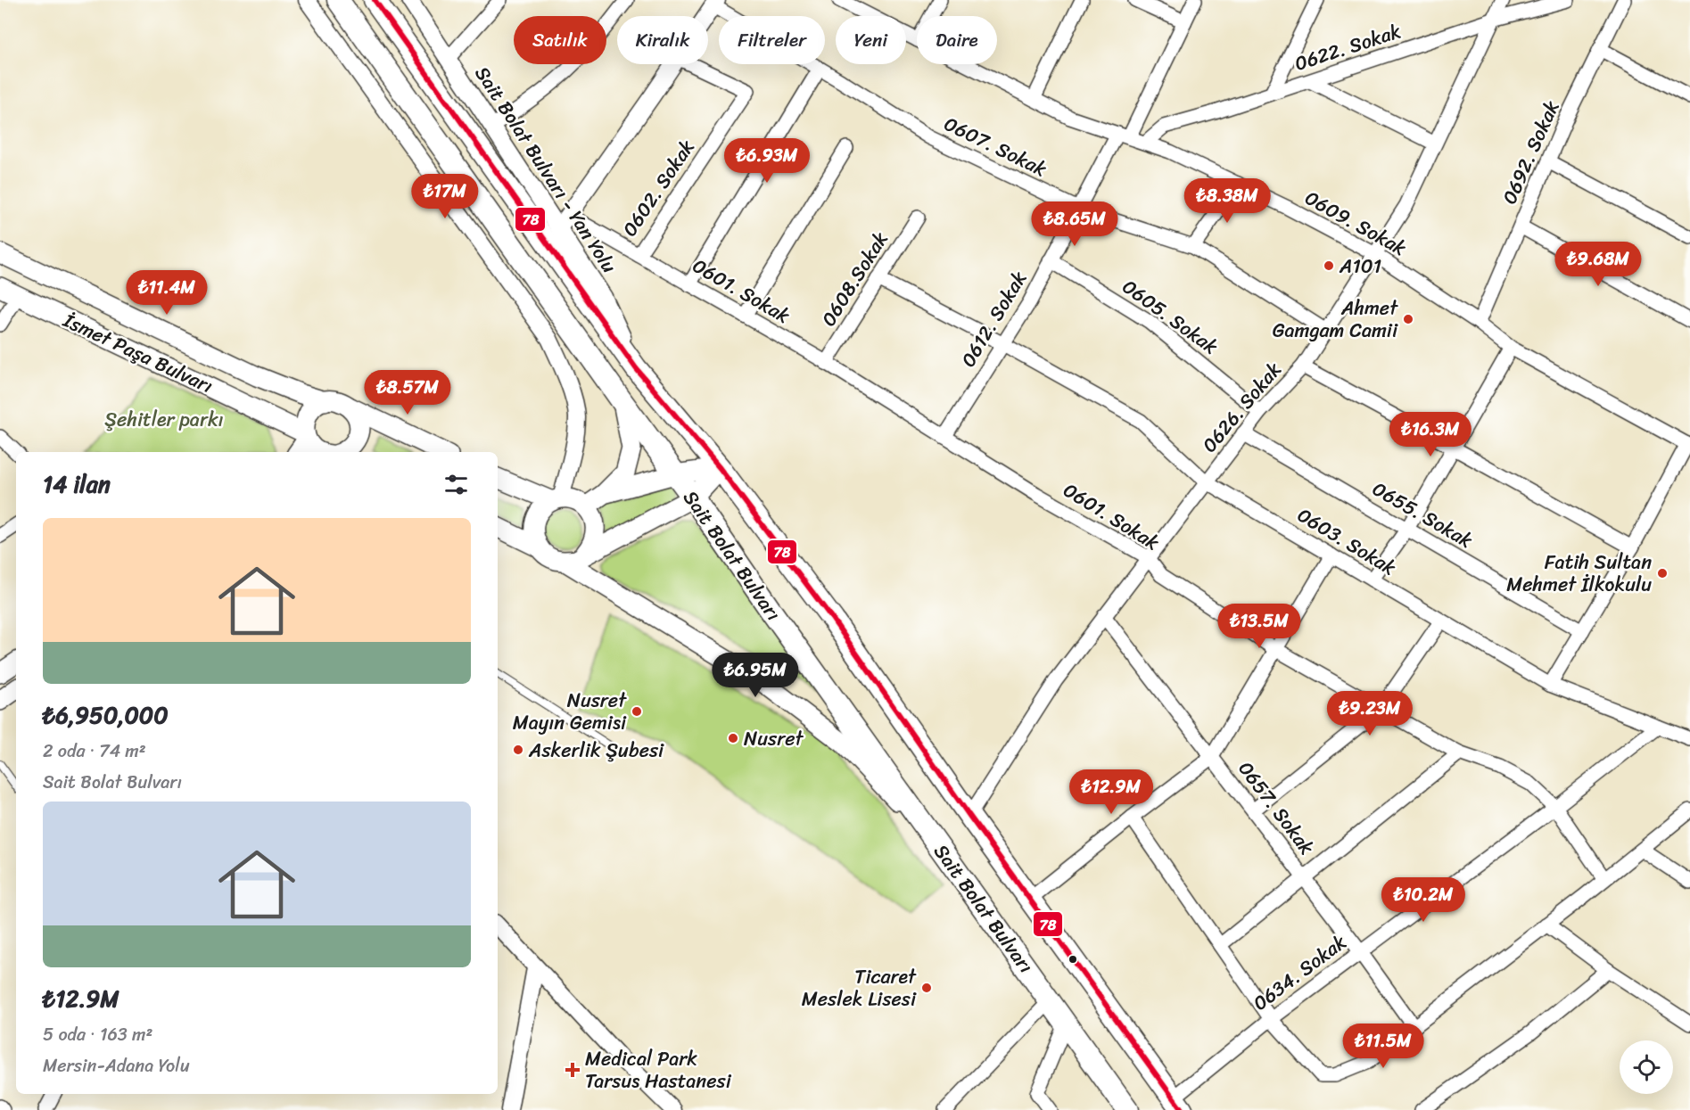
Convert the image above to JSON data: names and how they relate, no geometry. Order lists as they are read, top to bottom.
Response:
{
  "streets": {
    "highway": ["Sait Bolat Bulvarı"],
    "main road": ["İsmet Paşa Bulvarı"],
    "street": [
      "0622. Sokak",
      "0607. Sokak",
      "0692. Sokak",
      "Sait Bolat Bulvarı - Yan Yolu",
      "0602. Sokak",
      "0609. Sokak",
      "0608.Sokak",
      "0601. Sokak",
      "0605. Sokak",
      "0612. Sokak",
      "0626. Sokak",
      "0655. Sokak",
      "0603. Sokak",
      "0657. Sokak",
      "0634. Sokak"
    ]
  },
  "crossings": [
    ["0622. Sokak", "0609. Sokak"],
    ["0622. Sokak", "0626. Sokak"],
    ["0607. Sokak", "0612. Sokak"],
    ["0607. Sokak", "0626. Sokak"],
    ["0692. Sokak", "0609. Sokak"],
    ["Sait Bolat Bulvarı - Yan Yolu", "0601. Sokak"],
    ["0602. Sokak", "0601. Sokak"],
    ["0609. Sokak", "0612. Sokak"],
    ["0609. Sokak", "0626. Sokak"],
    ["0608.Sokak", "0601. Sokak"],
    ["0608.Sokak", "0603. Sokak"],
    ["0601. Sokak", "0612. Sokak"],
    ["0601. Sokak", "0626. Sokak"],
    ["0601. Sokak", "0634. Sokak"],
    ["0605. Sokak", "0612. Sokak"],
    ["0605. Sokak", "0626. Sokak"],
    ["0612. Sokak", "0603. Sokak"],
    ["0626. Sokak", "0655. Sokak"],
    ["0626. Sokak", "0603. Sokak"],
    ["0626. Sokak", "0657. Sokak"],
    ["0603. Sokak", "0634. Sokak"],
    ["0657. Sokak", "0634. Sokak"]
  ],
  "parks": ["Şehitler parkı"],
  "places": {
    "other": [
      "A101",
      "Ahmet Gamgam Camii",
      "Fatih Sultan Mehmet İlkokulu",
      "Nusret Mayın Gemisi",
      "Nusret",
      "Askerlik Şubesi",
      "Ticaret Meslek Lisesi"
    ],
    "health": ["Medical Park Tarsus Hastanesi"]
  },
  "lines": ["transit line 78"],
  "page": {
    "chip": [
      "Satılık",
      "Kiralık",
      "Filtreler",
      "Yeni",
      "Daire"
    ],
    "price": [
      "₺6.93M",
      "₺17M",
      "₺8.38M",
      "₺8.65M",
      "₺9.68M",
      "₺11.4M",
      "₺8.57M",
      "₺16.3M",
      "₺13.5M",
      "₺6.95M",
      "₺9.23M",
      "₺12.9M",
      "₺10.2M",
      "₺11.5M"
    ],
    "heading": "14 ilan",
    "list": [
      {
        "name": "₺6,950,000",
        "note": "2 oda · 74 m² · Sait Bolat Bulvarı"
      },
      {
        "name": "₺12.9M",
        "note": "5 oda · 163 m² · Mersin-Adana Yolu"
      }
    ]
  }
}
